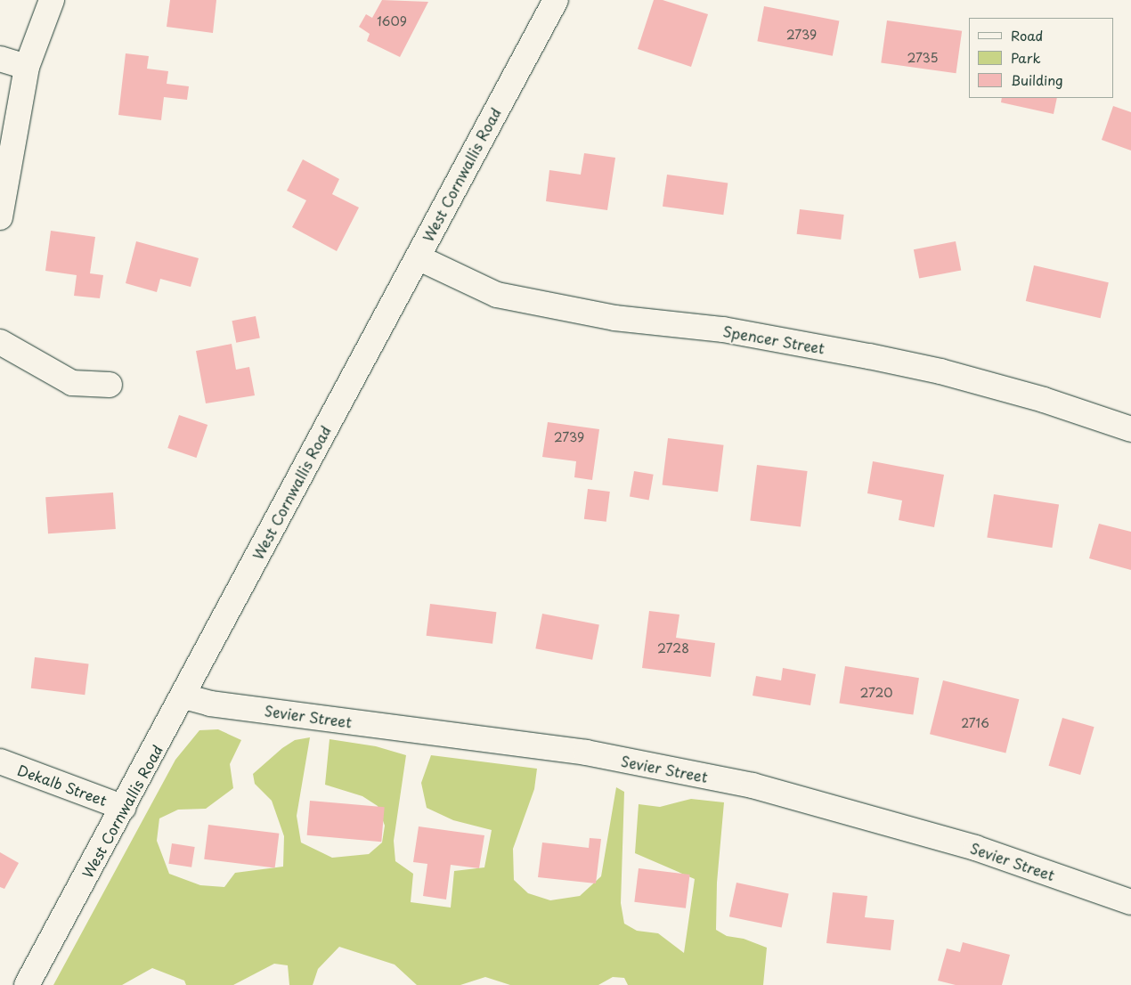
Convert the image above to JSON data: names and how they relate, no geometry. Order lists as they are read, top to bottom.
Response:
{
  "streets": {
    "street": [
      "West Cornwallis Road",
      "Spencer Street",
      "Sevier Street",
      "Dekalb Street"
    ]
  },
  "crossings": [
    ["West Cornwallis Road", "Spencer Street"],
    ["West Cornwallis Road", "Sevier Street"],
    ["West Cornwallis Road", "Dekalb Street"]
  ],
  "house_numbers": [
    "1609",
    "2739",
    "2735",
    "2739",
    "2728",
    "2720",
    "2716"
  ],
  "legend": ["Road", "Park", "Building"]
}
